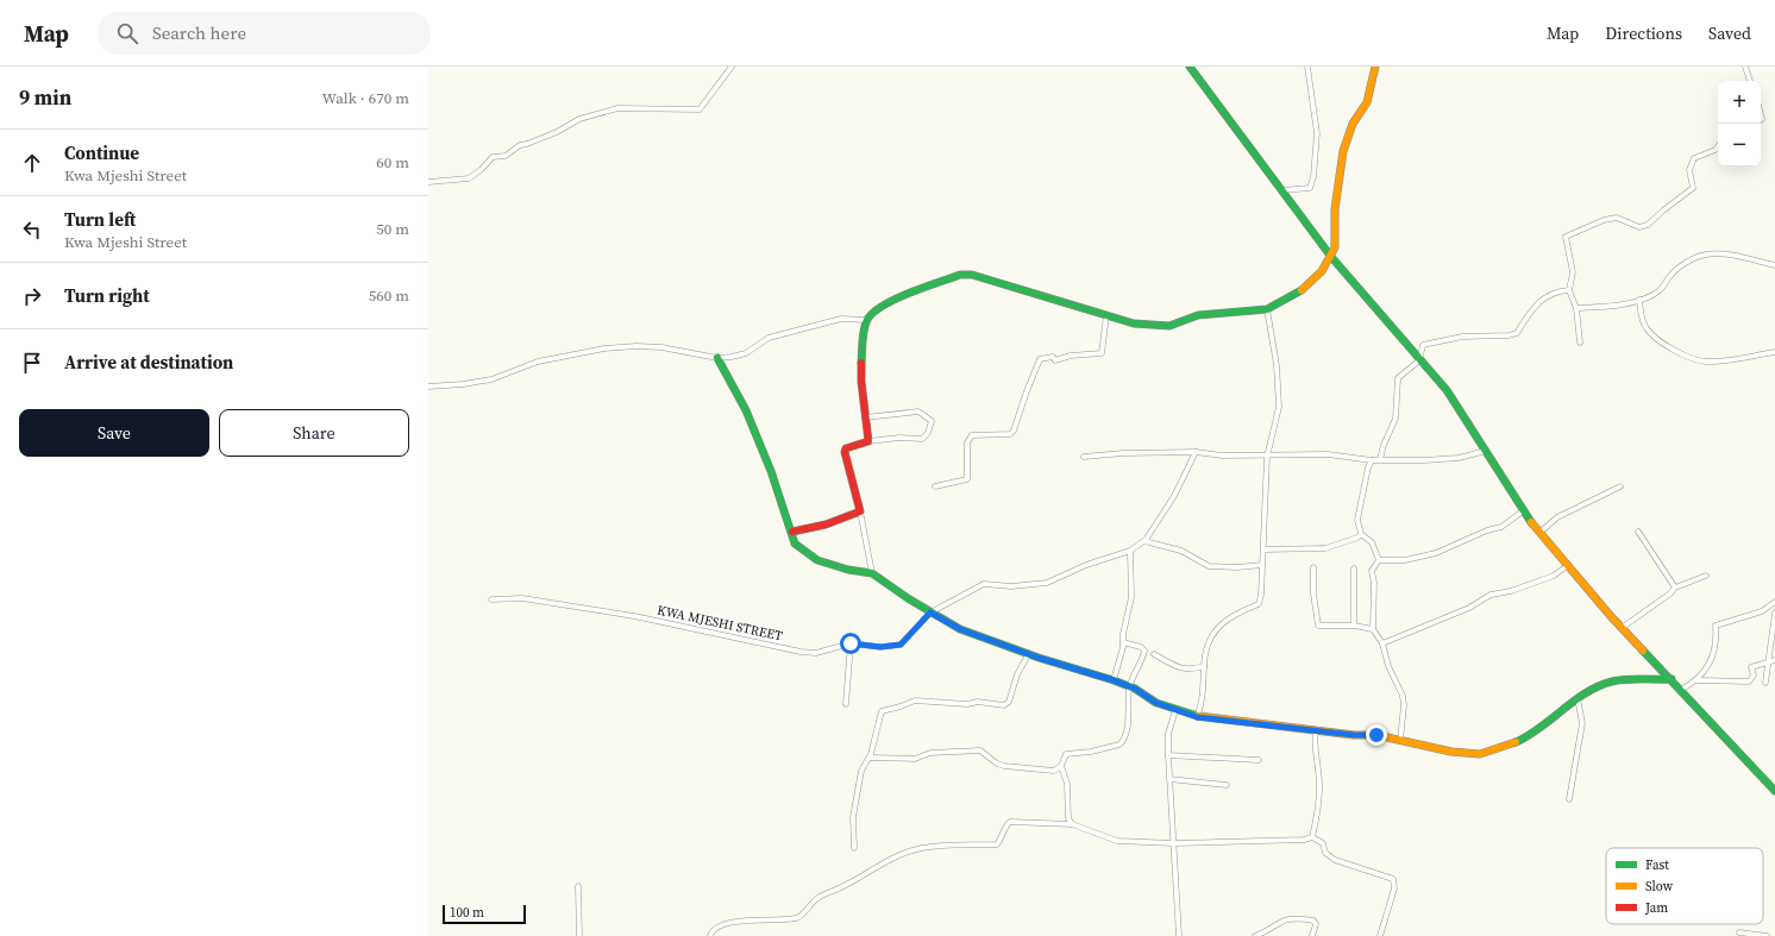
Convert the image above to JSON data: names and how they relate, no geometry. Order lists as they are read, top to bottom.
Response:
{
  "streets": {
    "street": ["KWA MJESHI STREET"]
  },
  "legend": ["Fast", "Slow", "Jam"],
  "scale_bar": "100 m",
  "page": {
    "header": "Map",
    "search": "Search here",
    "nav": ["Map", "Directions", "Saved"],
    "heading": ["9 min", "Walk · 670 m"],
    "map_buttons": ["+", "−"],
    "list": [
      ["Continue", "Kwa Mjeshi Street", "60 m"],
      ["Turn left", "Kwa Mjeshi Street", "50 m"],
      ["Turn right", "560 m"],
      "Arrive at destination"
    ],
    "buttons": ["Save", "Share"],
    "scale": "100 m"
  }
}
